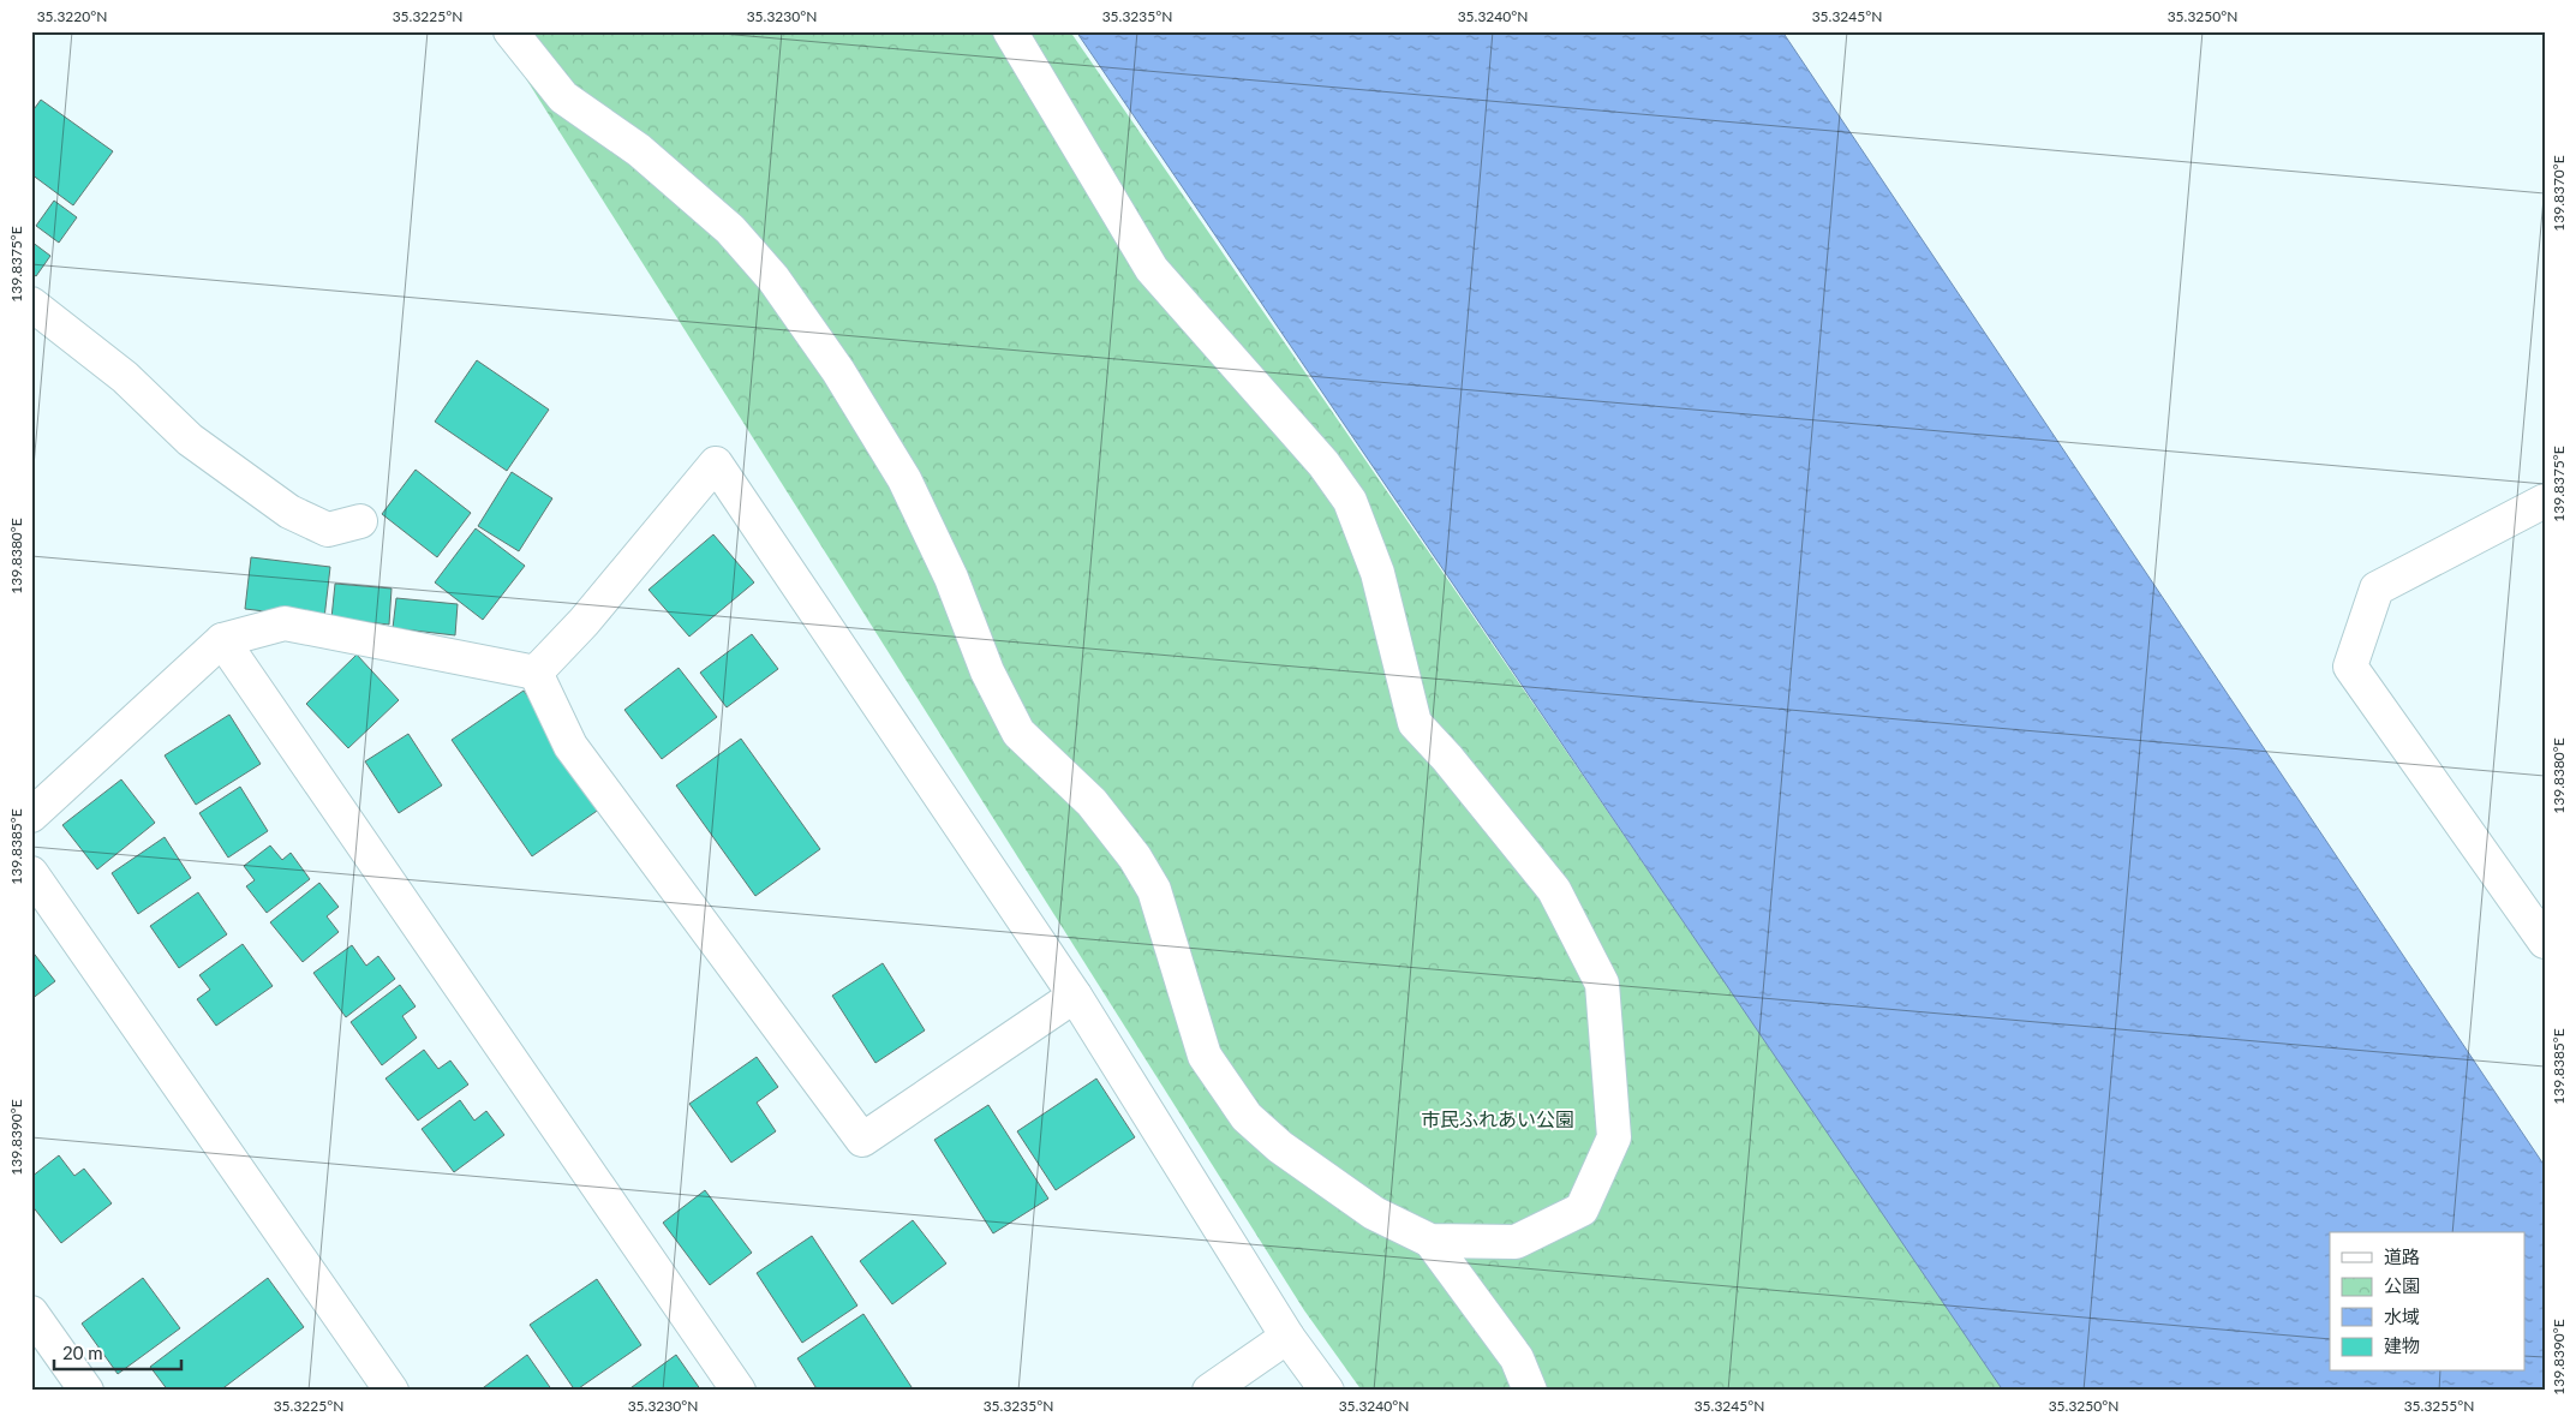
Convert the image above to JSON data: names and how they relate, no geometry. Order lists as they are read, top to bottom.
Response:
{
  "parks": ["市民ふれあい公園"],
  "legend": [
    "道路",
    "公園",
    "水域",
    "建物"
  ],
  "scale_bar": "20 m",
  "coordinates": [
    "35.3220°N",
    "35.3225°N",
    "35.3230°N",
    "35.3235°N",
    "35.3240°N",
    "35.3245°N",
    "35.3250°N",
    "139.8370°E",
    "139.8375°E",
    "139.8380°E",
    "139.8385°E",
    "139.8390°E",
    "35.3255°N"
  ]
}
